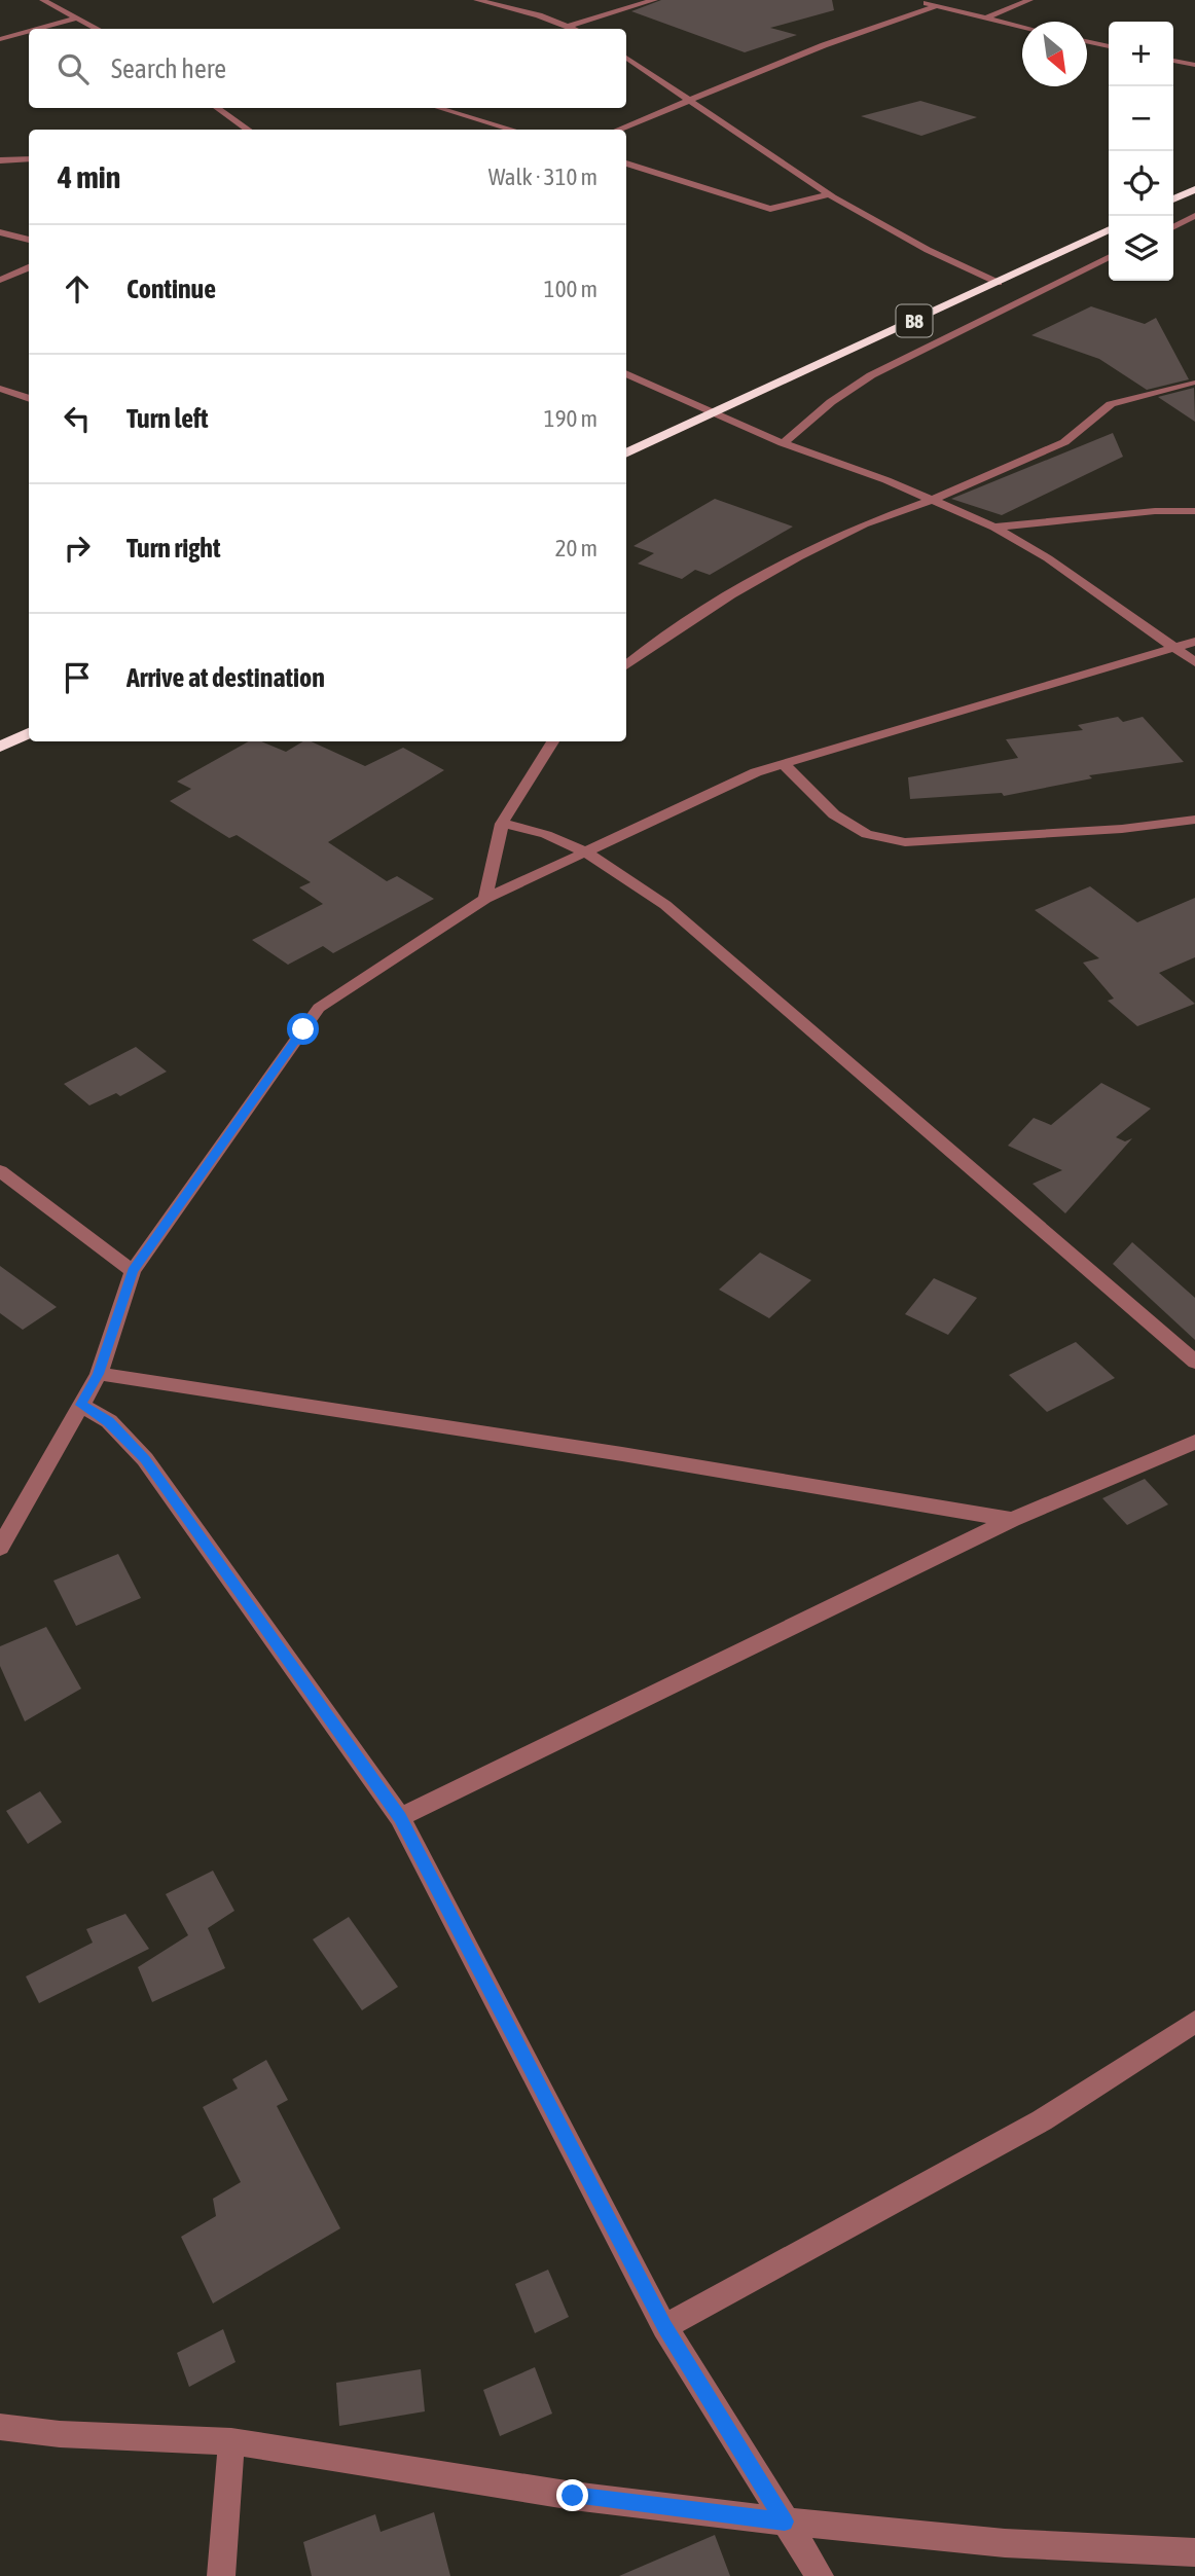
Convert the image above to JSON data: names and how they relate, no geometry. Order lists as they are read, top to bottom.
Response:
{
  "streets": {
    "highway": ["B8"]
  },
  "north": "bottom right",
  "page": {
    "map_buttons": ["+", "−"],
    "search": "Search here",
    "heading": ["4 min", "Walk · 310 m"],
    "list": [
      ["Continue", "100 m"],
      ["Turn left", "190 m"],
      ["Turn right", "20 m"],
      "Arrive at destination"
    ]
  }
}
